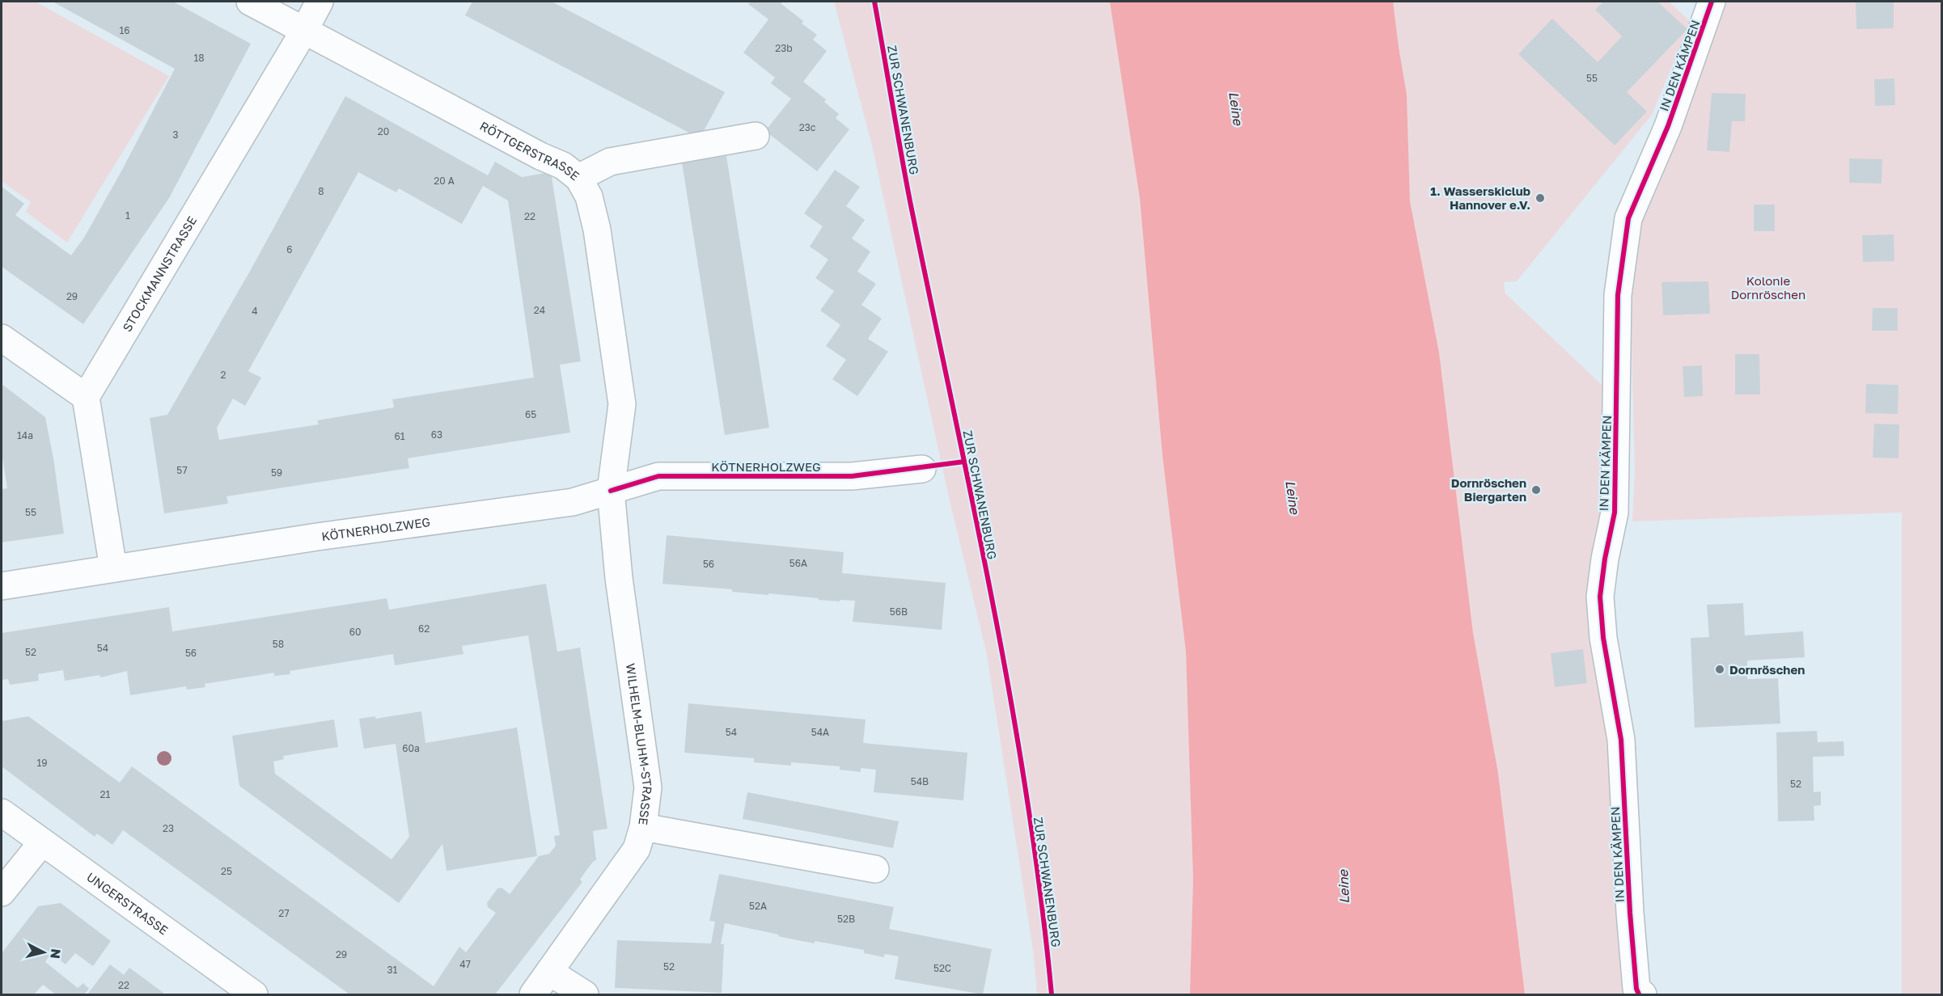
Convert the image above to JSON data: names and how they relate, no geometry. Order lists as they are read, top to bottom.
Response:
{
  "streets": {
    "street": [
      "IN DEN KÄMPEN",
      "RÖTTGERSTRASSE",
      "STOCKMANNSTRASSE",
      "KÖTNERHOLZWEG",
      "WILHELM-BLUHM-STRASSE",
      "UNGERSTRASSE"
    ],
    "cycle path": ["ZUR SCHWANENBURG"]
  },
  "crossings": [
    ["RÖTTGERSTRASSE", "STOCKMANNSTRASSE"],
    ["RÖTTGERSTRASSE", "KÖTNERHOLZWEG"],
    ["RÖTTGERSTRASSE", "WILHELM-BLUHM-STRASSE"],
    ["KÖTNERHOLZWEG", "WILHELM-BLUHM-STRASSE"]
  ],
  "water": ["Leine"],
  "parks": ["Kolonie Dornröschen"],
  "places": ["1. Wasserskiclub Hannover e.V.", "Dornröschen Biergarten", "Dornröschen"],
  "house_numbers": [
    "16",
    "23b",
    "18",
    "55",
    "23c",
    "20",
    "3",
    "20 A",
    "8",
    "1",
    "22",
    "6",
    "29",
    "24",
    "4",
    "2",
    "65",
    "63",
    "14a",
    "61",
    "57",
    "59",
    "55",
    "56A",
    "56",
    "56B",
    "62",
    "60",
    "58",
    "54",
    "52",
    "56",
    "54",
    "54A",
    "60a",
    "19",
    "54B",
    "52",
    "21",
    "23",
    "25",
    "52A",
    "27",
    "52B",
    "29",
    "47",
    "52",
    "52C",
    "31",
    "22"
  ],
  "north": "right"
}
